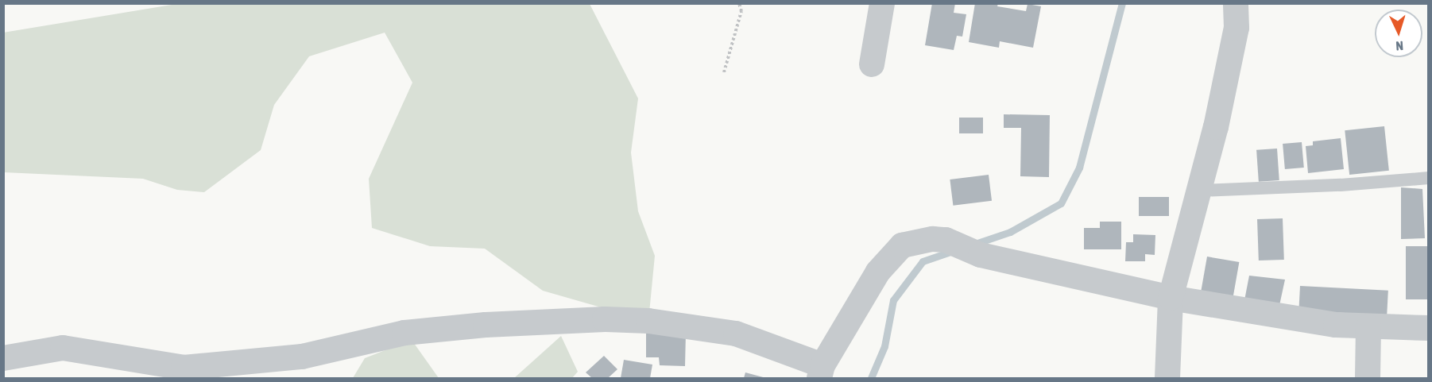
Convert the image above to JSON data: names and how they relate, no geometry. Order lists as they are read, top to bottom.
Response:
{
  "north": "bottom"
}
